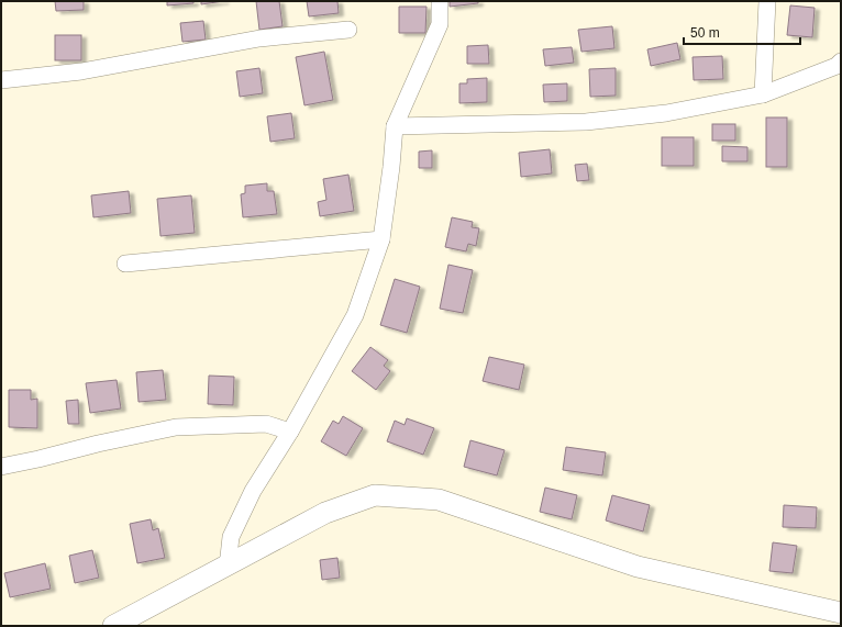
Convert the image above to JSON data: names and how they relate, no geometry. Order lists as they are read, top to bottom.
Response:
{
  "scale_bar": "50 m"
}
